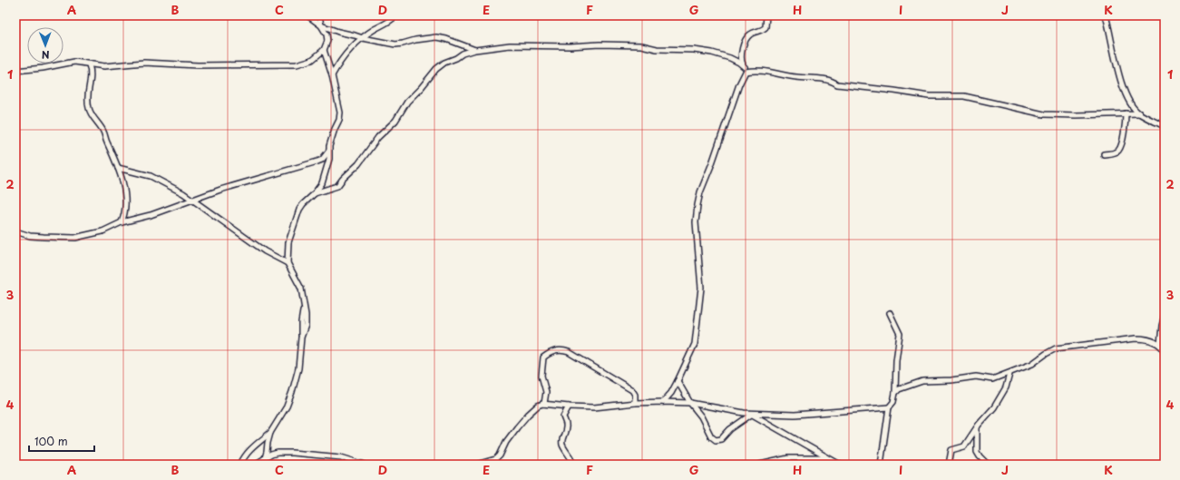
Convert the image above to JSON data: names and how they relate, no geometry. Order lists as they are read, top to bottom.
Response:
{
  "scale_bar": "100 m",
  "north": "bottom",
  "grid": {
    "columns": [
      "A",
      "B",
      "C",
      "D",
      "E",
      "F",
      "G",
      "H",
      "I",
      "J",
      "K"
    ],
    "rows": [
      "1",
      "2",
      "3",
      "4"
    ]
  }
}
